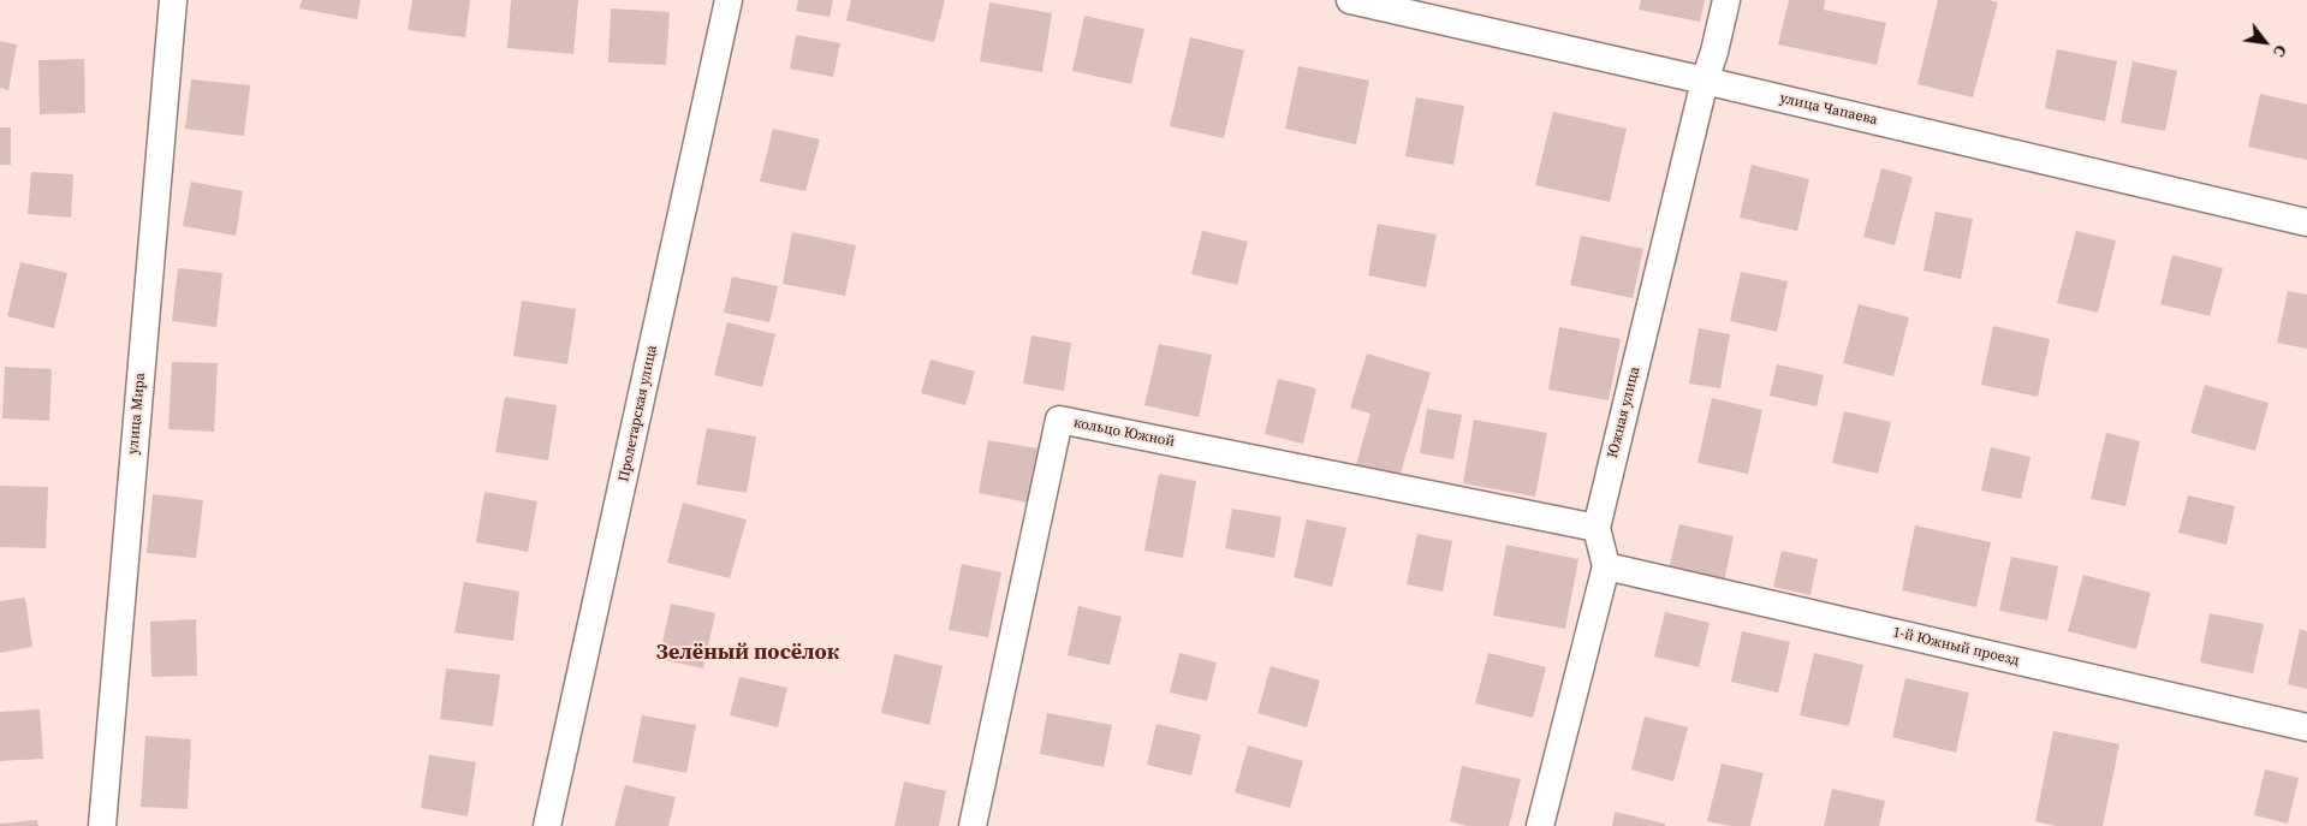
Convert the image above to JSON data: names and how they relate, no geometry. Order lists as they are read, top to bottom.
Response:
{
  "streets": {
    "street": [
      "улица Чапаева",
      "Южная улица",
      "улица Мира",
      "Пролетарская улица",
      "кольцо Южной",
      "1-й Южный проезд"
    ]
  },
  "crossings": [
    ["улица Чапаева", "Южная улица"],
    ["Южная улица", "кольцо Южной"],
    ["Южная улица", "1-й Южный проезд"]
  ],
  "districts": ["Зелёный посёлок"],
  "north": "bottom right"
}
